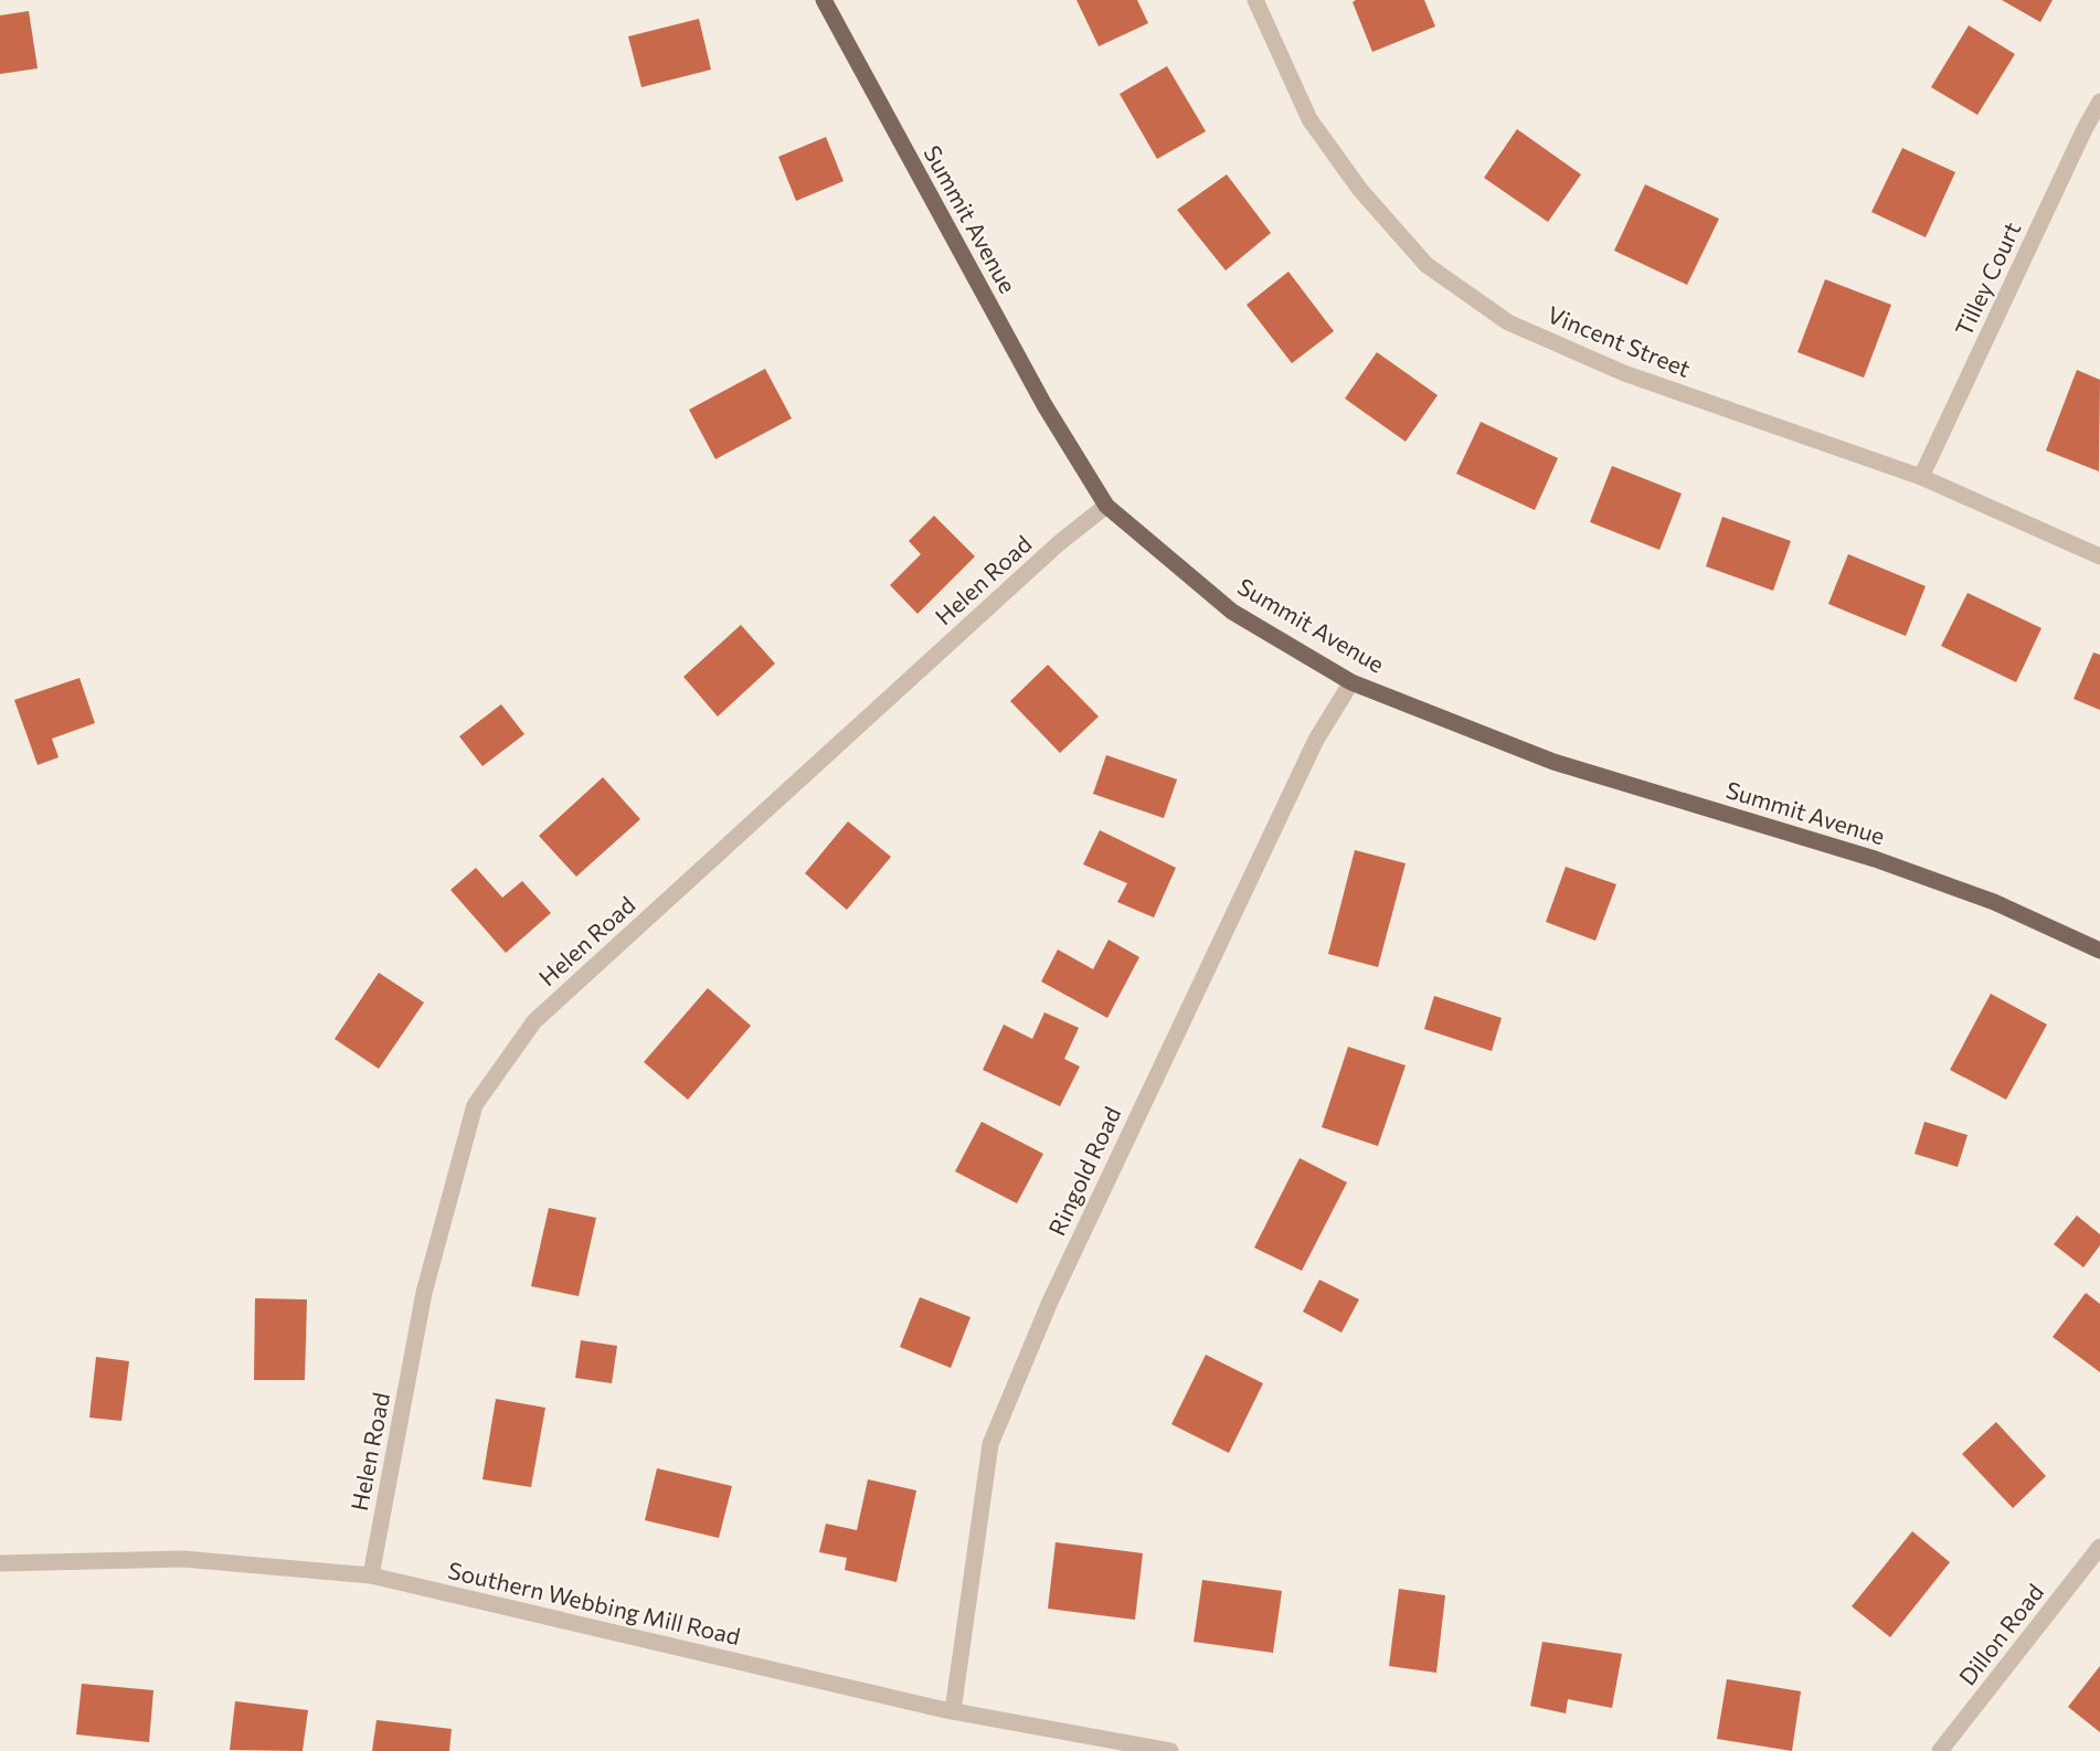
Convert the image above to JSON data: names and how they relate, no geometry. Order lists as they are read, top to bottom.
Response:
{
  "streets": {
    "main road": ["Summit Avenue"],
    "street": [
      "Tilley Court",
      "Vincent Street",
      "Helen Road",
      "Ringold Road",
      "Southern Webbing Mill Road",
      "Dillon Road"
    ]
  },
  "crossings": [
    ["Summit Avenue", "Helen Road"],
    ["Summit Avenue", "Ringold Road"],
    ["Tilley Court", "Vincent Street"],
    ["Helen Road", "Southern Webbing Mill Road"],
    ["Ringold Road", "Southern Webbing Mill Road"]
  ]
}
